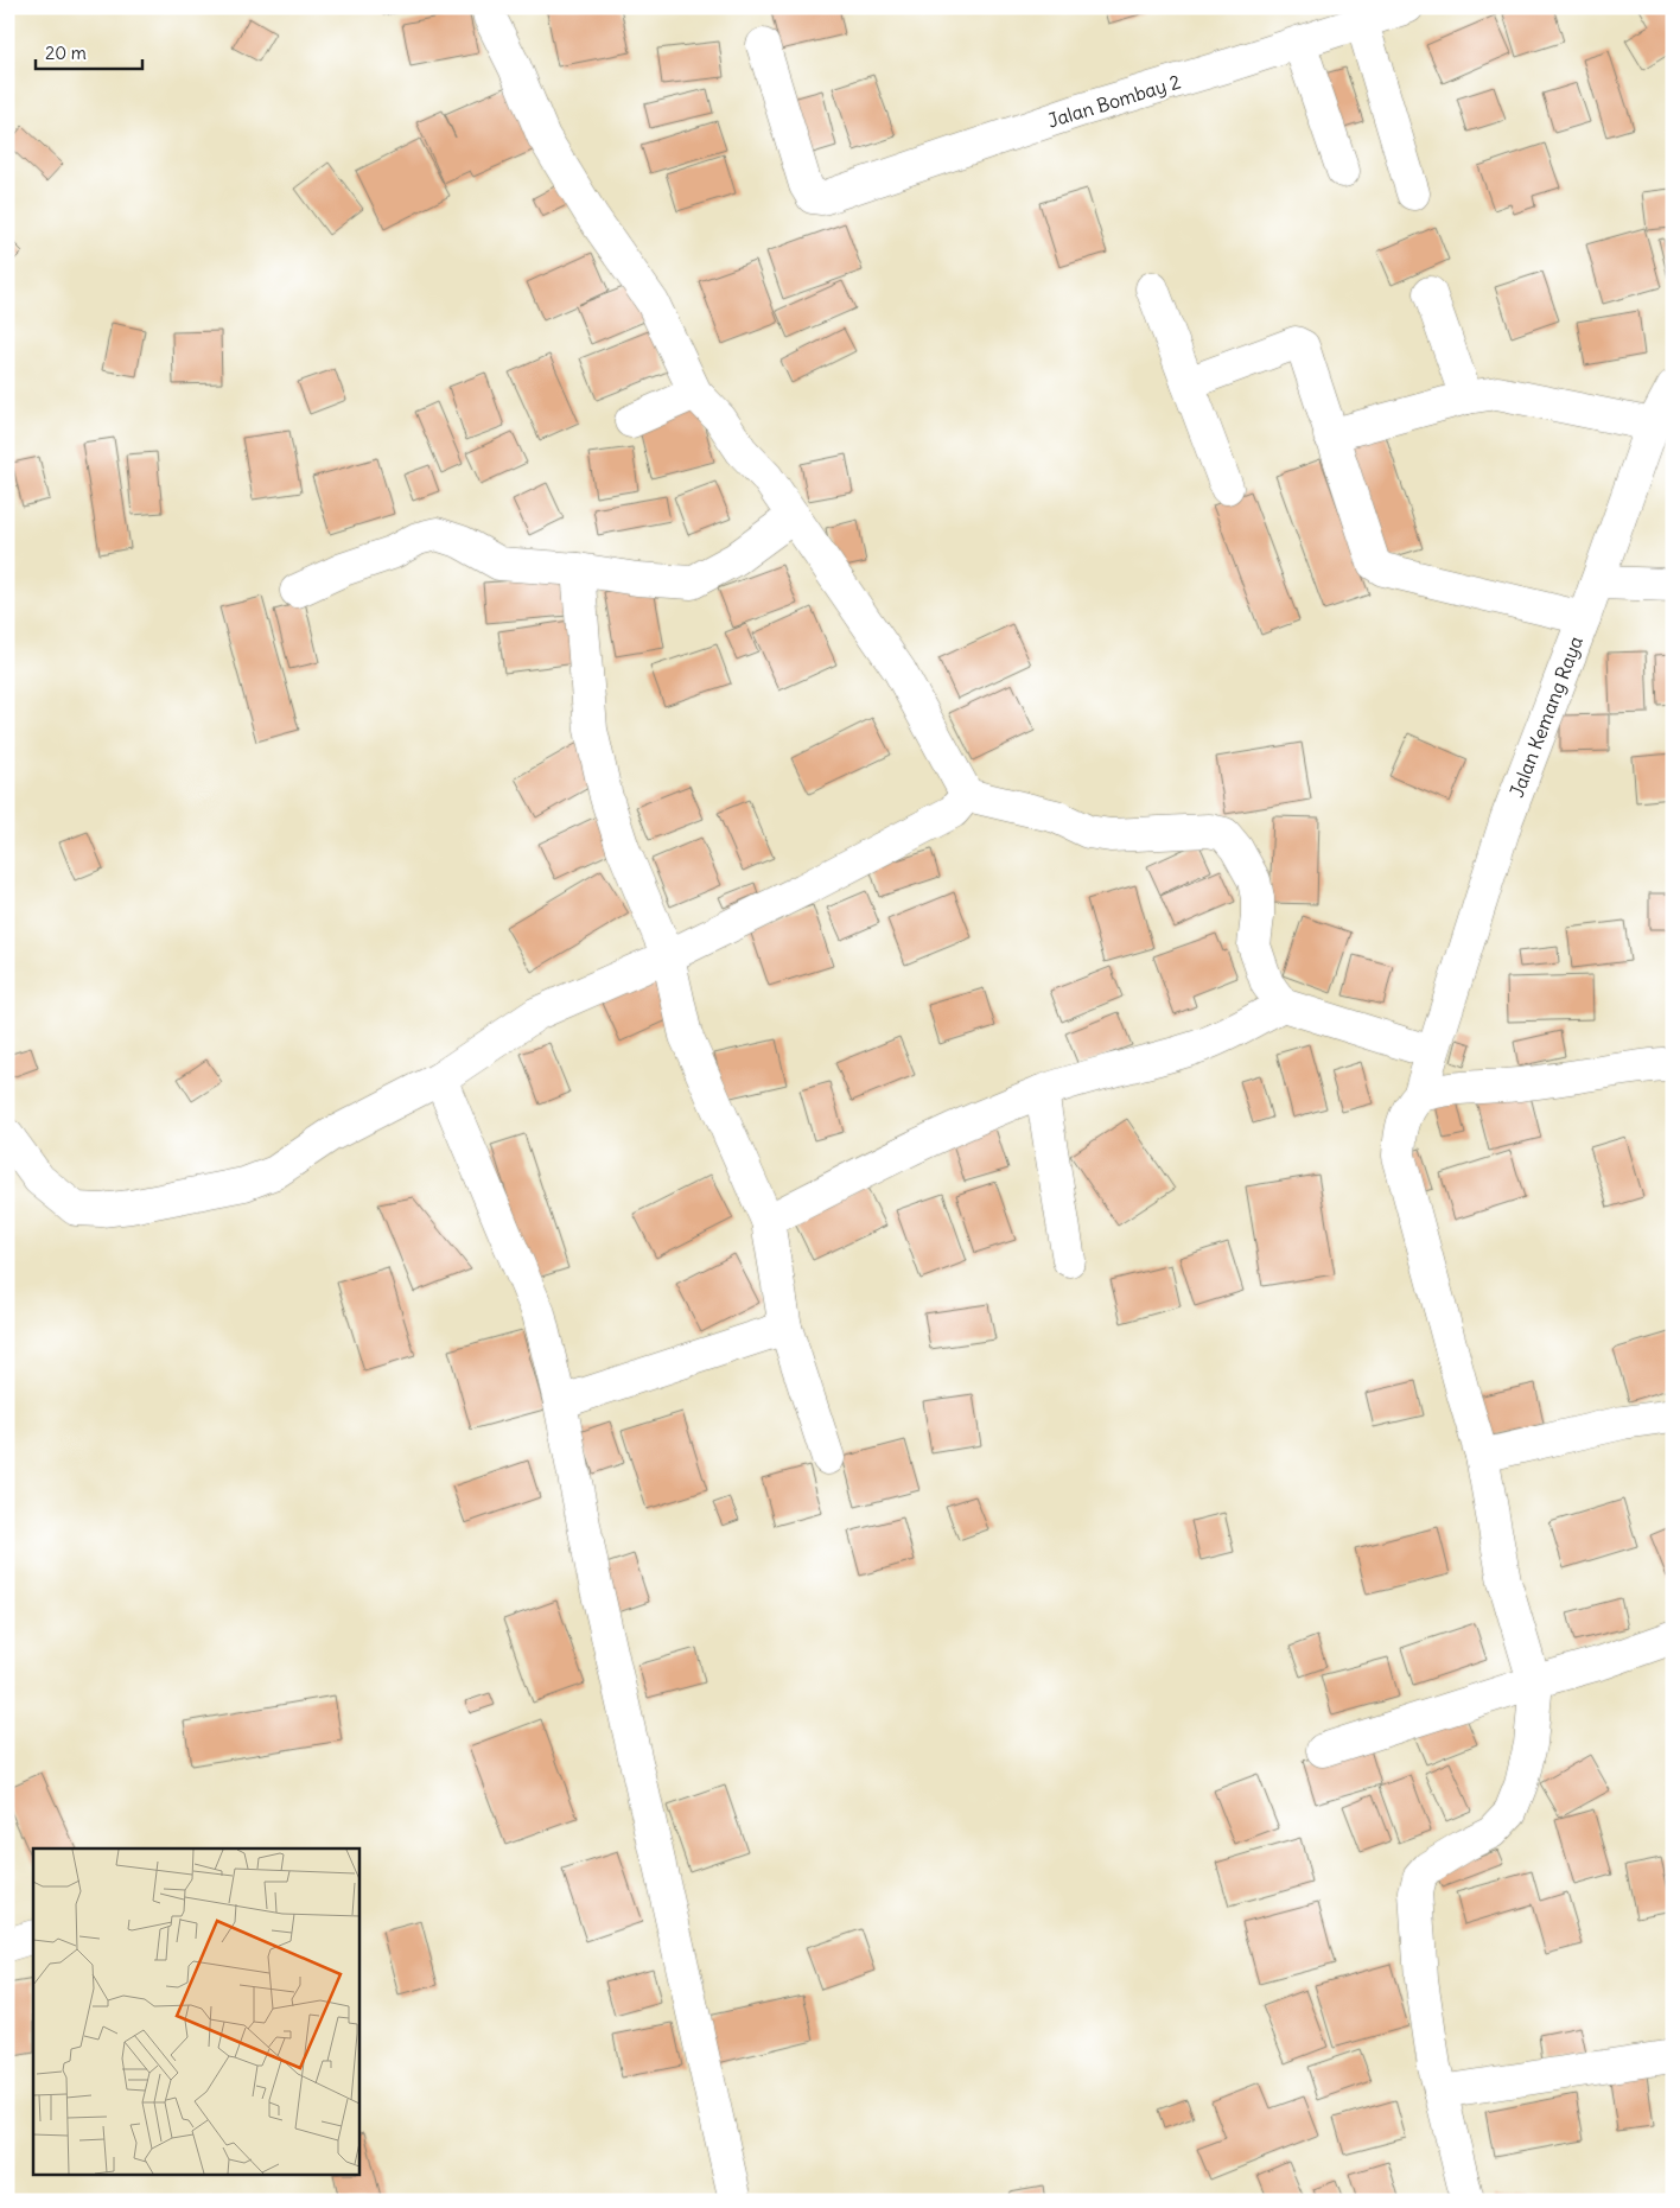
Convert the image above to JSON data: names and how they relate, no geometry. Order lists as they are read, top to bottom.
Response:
{
  "streets": {
    "street": ["Jalan Bombay 2", "Jalan Kemang Raya"]
  },
  "scale_bar": "20 m"
}
